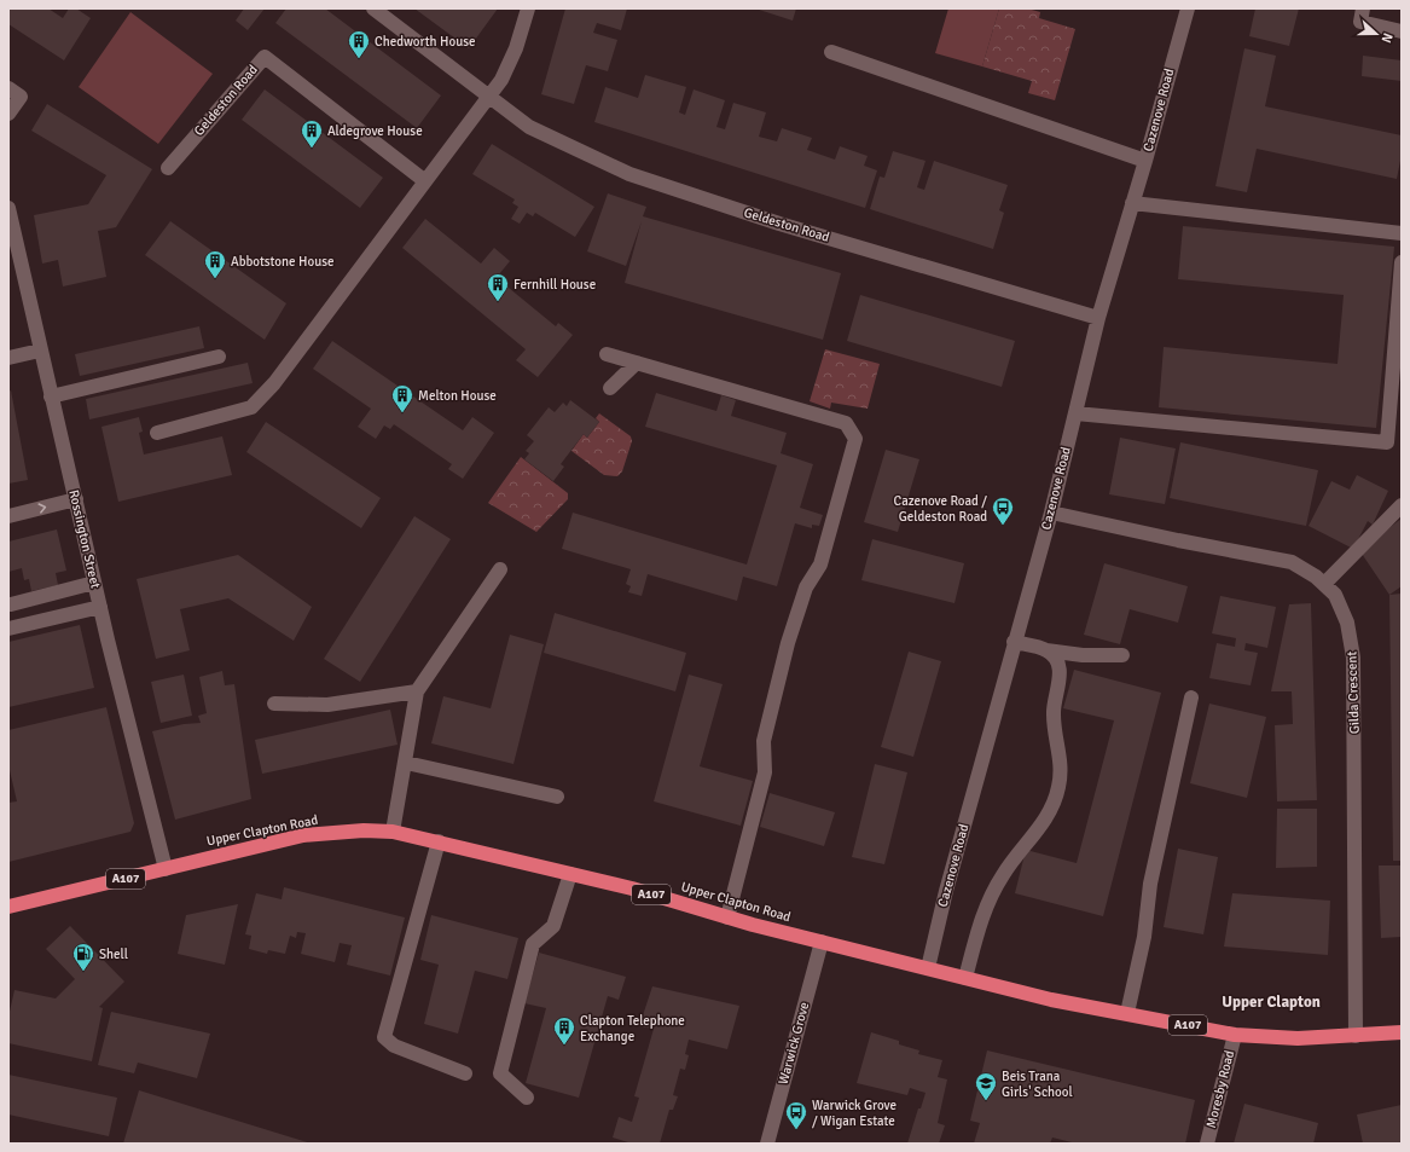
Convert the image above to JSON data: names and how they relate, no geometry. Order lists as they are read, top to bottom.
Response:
{
  "streets": {
    "highway": ["Upper Clapton Road", "A107"],
    "street": [
      "Geldeston Road",
      "Cazenove Road",
      "Rossington Street",
      "Gilda Crescent",
      "Warwick Grove",
      "Moresby Road"
    ]
  },
  "crossings": [
    ["Geldeston Road", "Cazenove Road"],
    ["Cazenove Road", "Gilda Crescent"],
    ["Cazenove Road", "Upper Clapton Road"],
    ["Rossington Street", "Upper Clapton Road"],
    ["Gilda Crescent", "Upper Clapton Road"],
    ["Upper Clapton Road", "Warwick Grove"],
    ["Upper Clapton Road", "Moresby Road"]
  ],
  "districts": ["Upper Clapton"],
  "places": {
    "building": [
      "Chedworth House",
      "Aldegrove House",
      "Abbotstone House",
      "Fernhill House",
      "Melton House",
      "Clapton Telephone Exchange"
    ],
    "bus stop": ["Cazenove Road / Geldeston Road", "Warwick Grove / Wigan Estate"],
    "fuel station": ["Shell"],
    "school or university": ["Beis Trana Girls' School"]
  },
  "north": "right"
}
